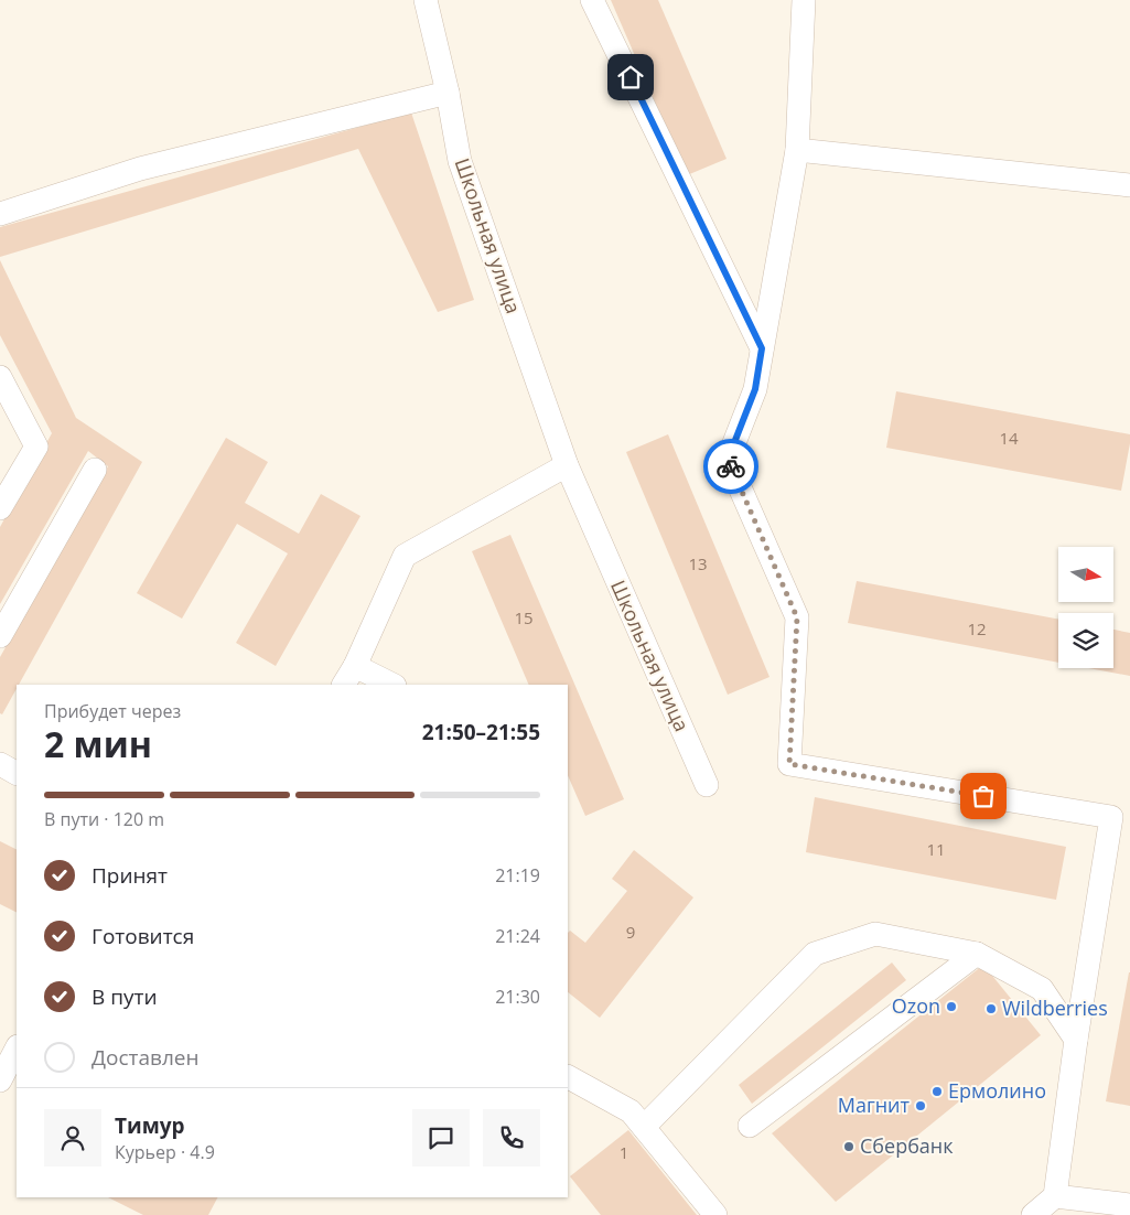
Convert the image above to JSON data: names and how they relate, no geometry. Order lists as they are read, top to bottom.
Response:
{
  "streets": {
    "street": ["Школьная улица"]
  },
  "places": [
    "Ozon",
    "Wildberries",
    "Ермолино",
    "Магнит",
    "Сбербанк"
  ],
  "house_numbers": [
    "14",
    "13",
    "15",
    "12",
    "11",
    "9",
    "1"
  ],
  "north": "right",
  "page": {
    "heading": ["2 мин", "Прибудет через", "21:50–21:55"],
    "panel": ["Тимур", "Курьер · 4.9"],
    "bar": "В пути · 120 m",
    "list": [
      ["Принят", "21:19"],
      ["Готовится", "21:24"],
      ["В пути", "21:30"],
      "Доставлен"
    ]
  }
}
